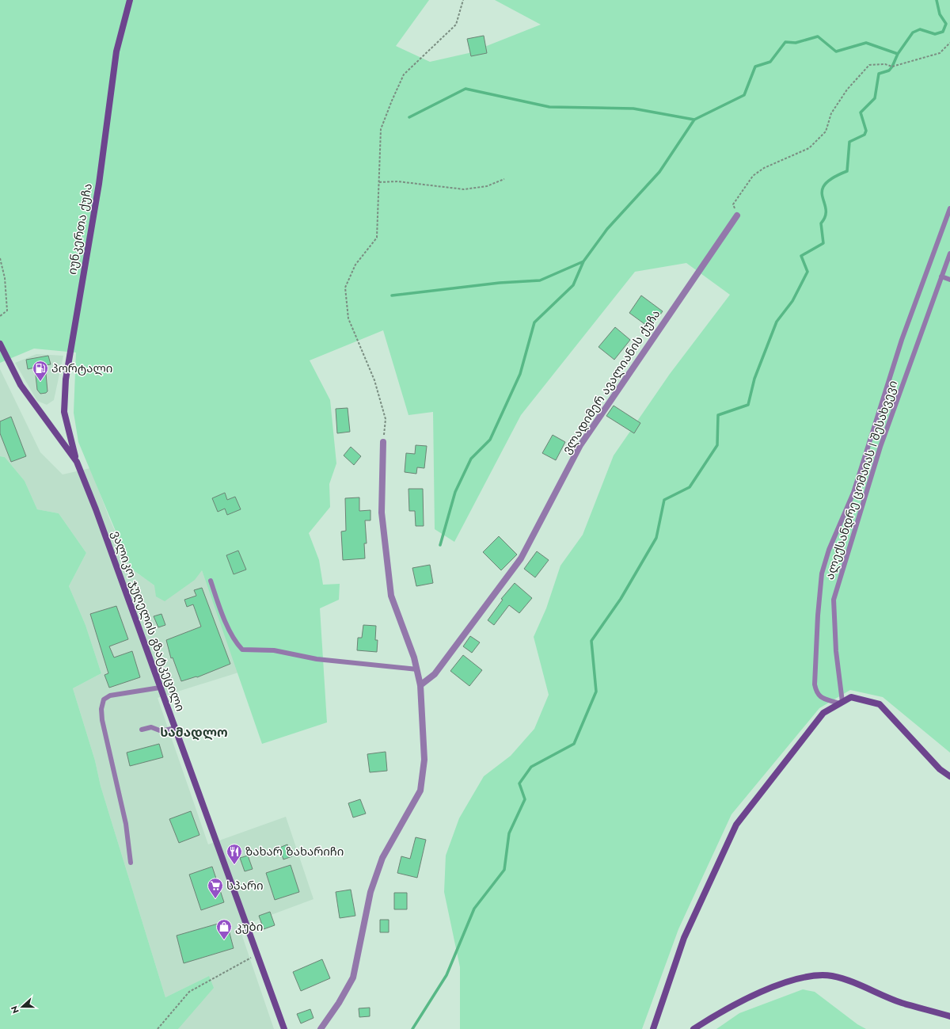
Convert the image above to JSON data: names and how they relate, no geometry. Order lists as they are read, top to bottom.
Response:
{
  "streets": {
    "main road": ["იუნკერთა ქუჩა", "ვალიკო ჯუღელის გზატკეცილი"],
    "street": ["ვლადიმერ ავალიანის ქუჩა"],
    "lane": ["ალექსანდრე ცომაიას I შესახვევი"]
  },
  "crossings": [
    ["იუნკერთა ქუჩა", "ვალიკო ჯუღელის გზატკეცილი"]
  ],
  "districts": ["სამადლო"],
  "places": {
    "fuel station": ["პორტალი"],
    "restaurant": ["ზახარ ზახარიჩი"],
    "supermarket": ["სპარი"],
    "shop": ["კუბი"]
  },
  "north": "left"
}
